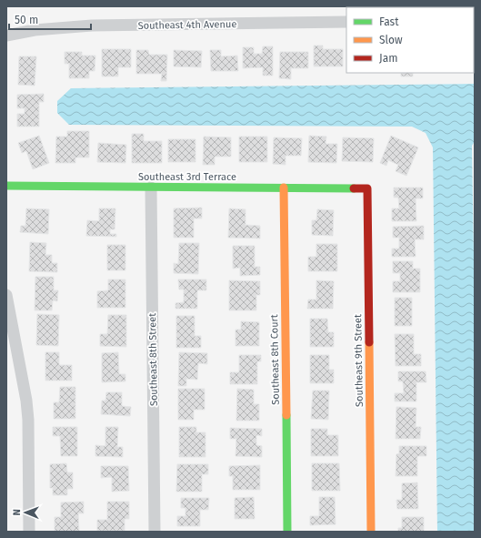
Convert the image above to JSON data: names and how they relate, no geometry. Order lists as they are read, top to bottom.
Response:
{
  "streets": {
    "street": [
      "Southeast 4th Avenue",
      "Southeast 3rd Terrace",
      "Southeast 8th Street",
      "Southeast 8th Court",
      "Southeast 9th Street"
    ]
  },
  "crossings": [
    ["Southeast 3rd Terrace", "Southeast 8th Street"],
    ["Southeast 3rd Terrace", "Southeast 8th Court"],
    ["Southeast 3rd Terrace", "Southeast 9th Street"]
  ],
  "legend": ["Fast", "Slow", "Jam"],
  "scale_bar": "50 m",
  "north": "left"
}
